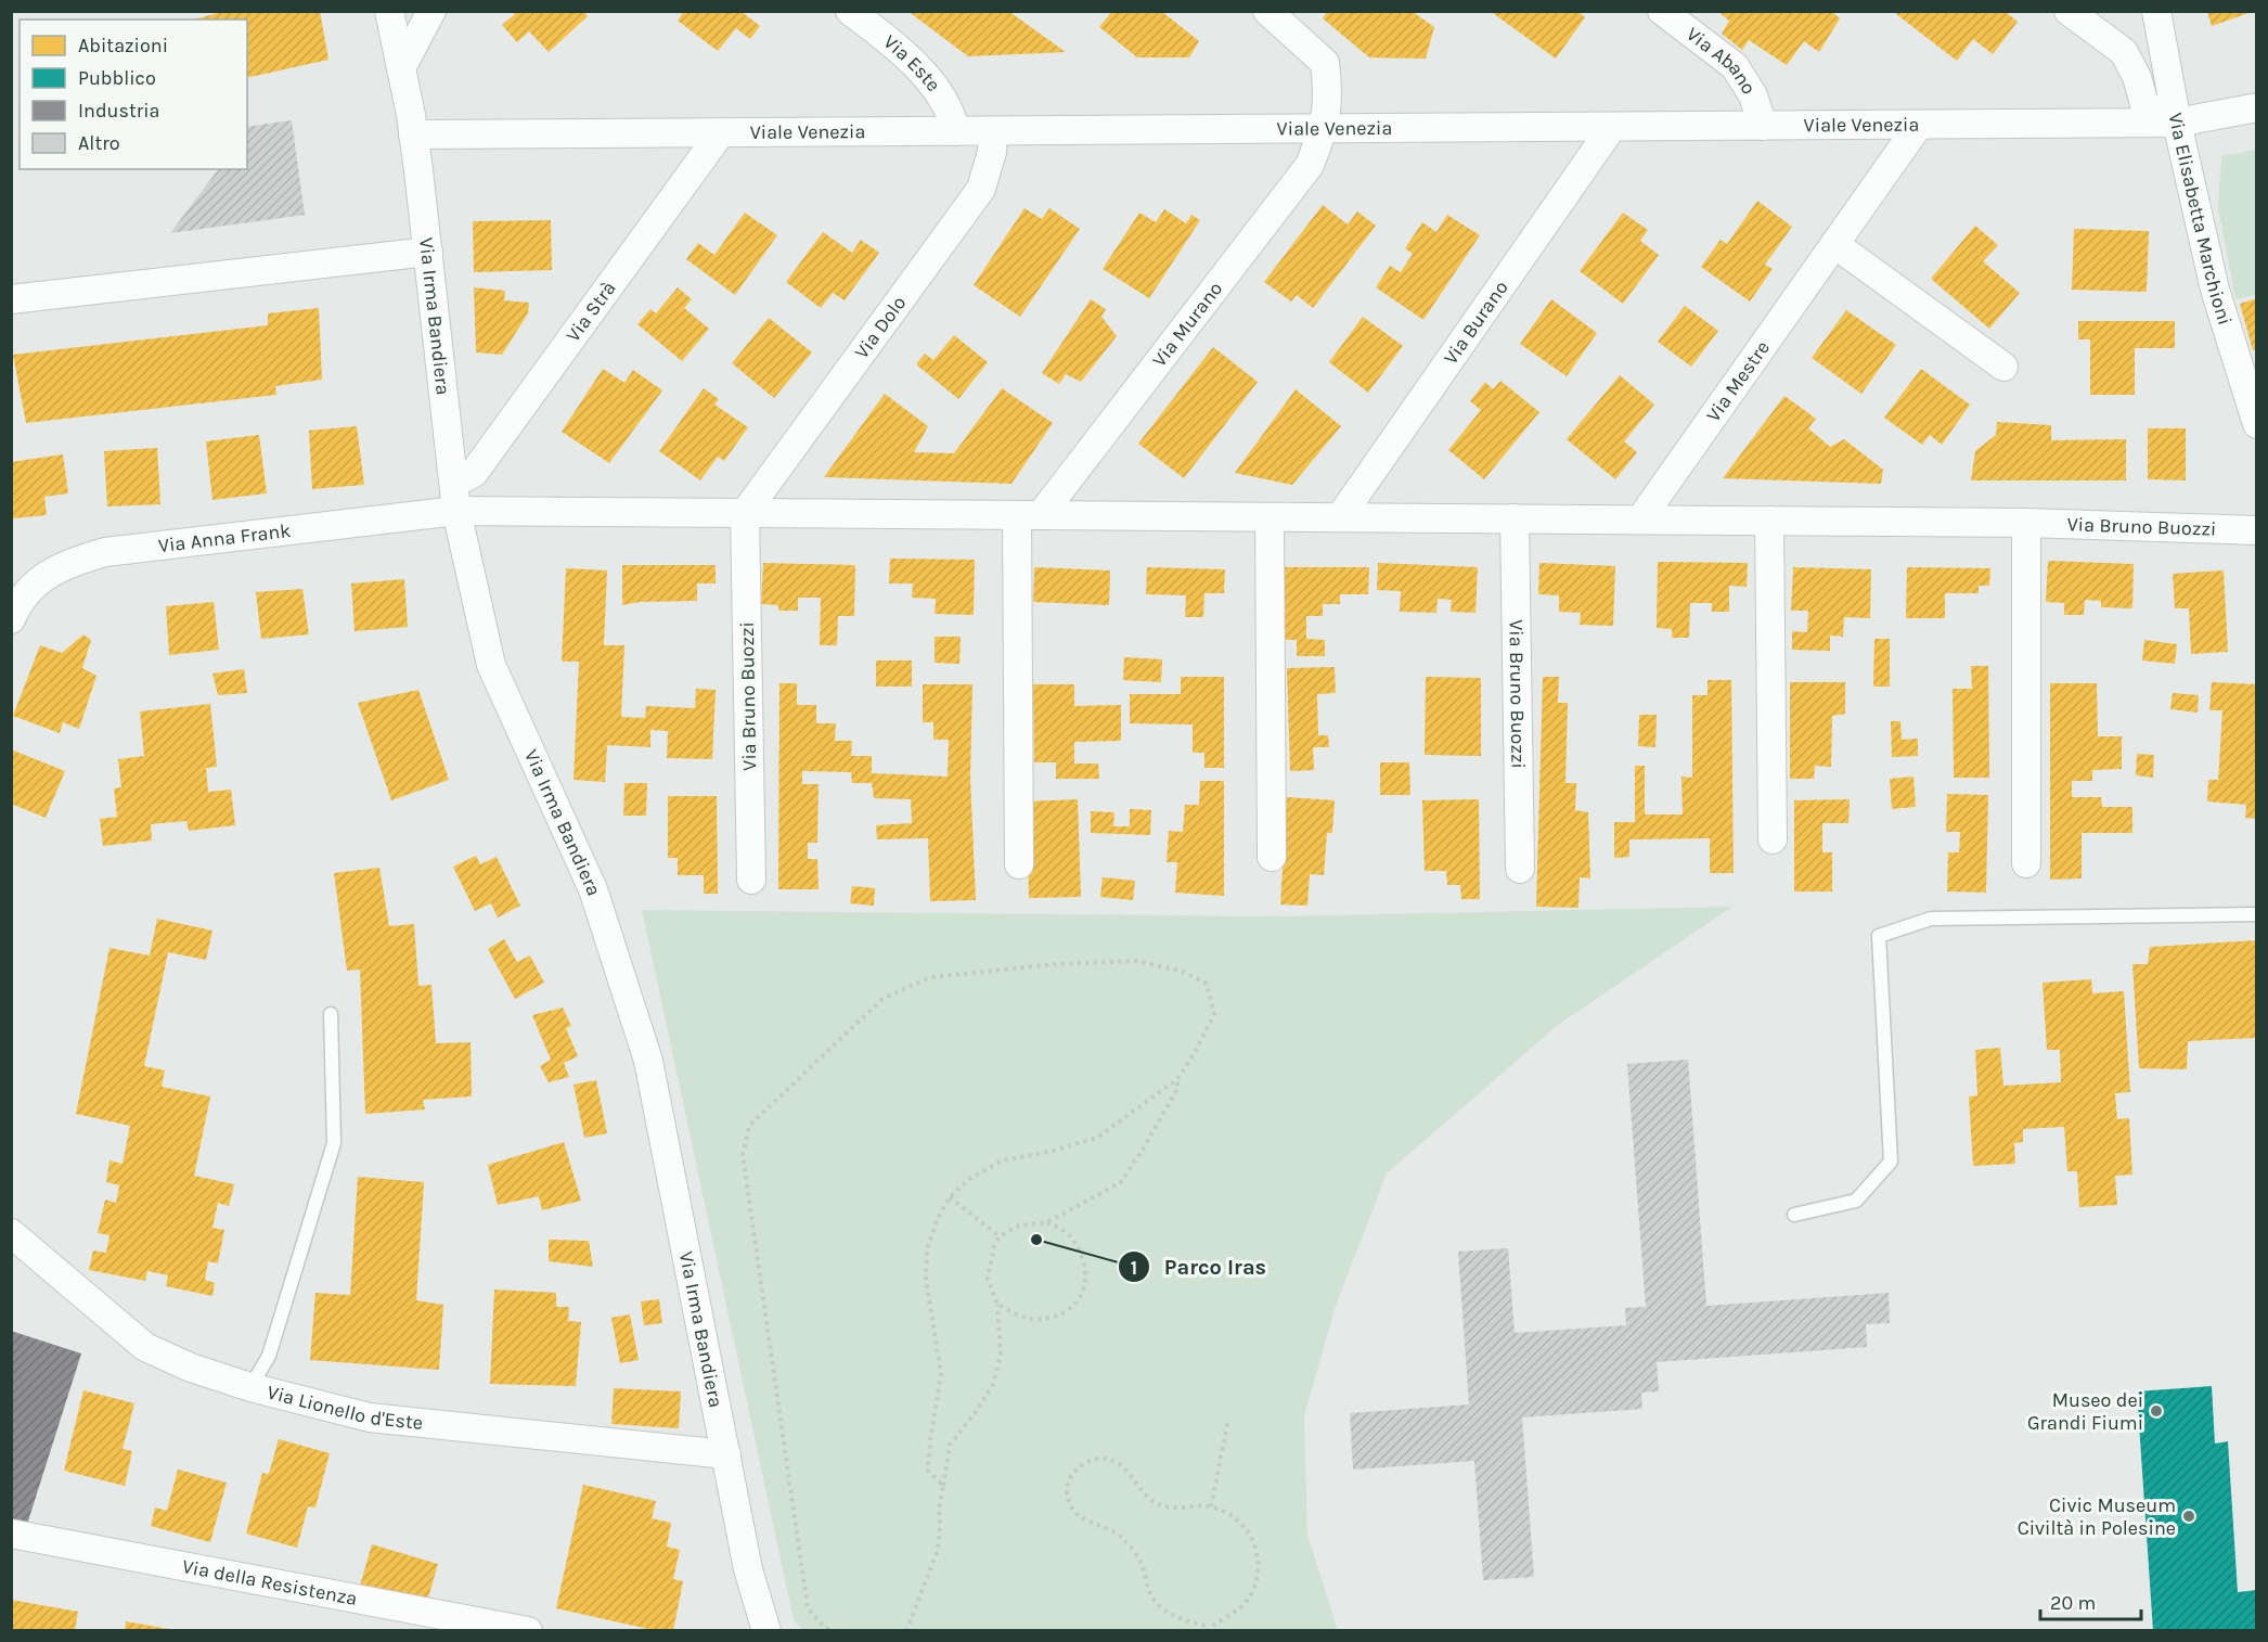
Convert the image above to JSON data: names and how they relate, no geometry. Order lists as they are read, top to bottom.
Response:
{
  "streets": {
    "street": [
      "Via Abano",
      "Via Este",
      "Viale Venezia",
      "Via Elisabetta Marchioni",
      "Via Strà",
      "Via Irma Bandiera",
      "Via Burano",
      "Via Murano",
      "Via Dolo",
      "Via Mestre",
      "Via Bruno Buozzi",
      "Via Anna Frank",
      "Via Lionello d'Este",
      "Via della Resistenza"
    ]
  },
  "crossings": [
    ["Via Abano", "Viale Venezia"],
    ["Via Este", "Viale Venezia"],
    ["Viale Venezia", "Via Elisabetta Marchioni"],
    ["Viale Venezia", "Via Strà"],
    ["Viale Venezia", "Via Irma Bandiera"],
    ["Viale Venezia", "Via Burano"],
    ["Viale Venezia", "Via Murano"],
    ["Viale Venezia", "Via Dolo"],
    ["Viale Venezia", "Via Mestre"],
    ["Via Strà", "Via Irma Bandiera"],
    ["Via Irma Bandiera", "Via Bruno Buozzi"],
    ["Via Irma Bandiera", "Via Anna Frank"],
    ["Via Irma Bandiera", "Via Lionello d'Este"],
    ["Via Burano", "Via Bruno Buozzi"],
    ["Via Murano", "Via Bruno Buozzi"],
    ["Via Dolo", "Via Bruno Buozzi"],
    ["Via Mestre", "Via Bruno Buozzi"],
    ["Via Bruno Buozzi", "Via Anna Frank"]
  ],
  "places": ["Parco Iras", "Museo dei Grandi Fiumi", "Civic Museum Civiltà in Polesine"],
  "legend": [
    "Abitazioni",
    "Pubblico",
    "Industria",
    "Altro"
  ],
  "scale_bar": "20 m"
}
